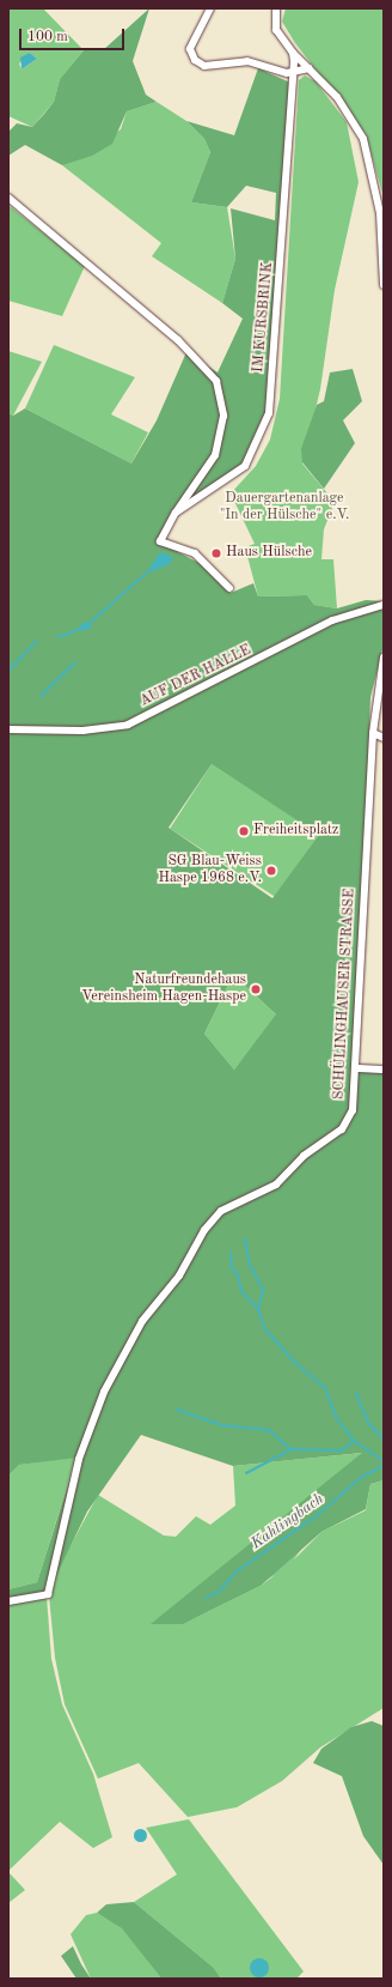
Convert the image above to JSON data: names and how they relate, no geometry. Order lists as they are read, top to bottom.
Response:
{
  "streets": {
    "street": ["IM KURSBRINK", "AUF DER HALLE", "SCHÜLINGHAUSER STRASSE"]
  },
  "water": ["Kahlingbach"],
  "parks": ["Dauergartenanlage \"In der Hülsche\" e.V."],
  "places": [
    "Haus Hülsche",
    "Freiheitsplatz",
    "SG Blau-Weiss Haspe 1968 e.V.",
    "Naturfreundehaus Vereinsheim Hagen-Haspe"
  ],
  "scale_bar": "100 m"
}
